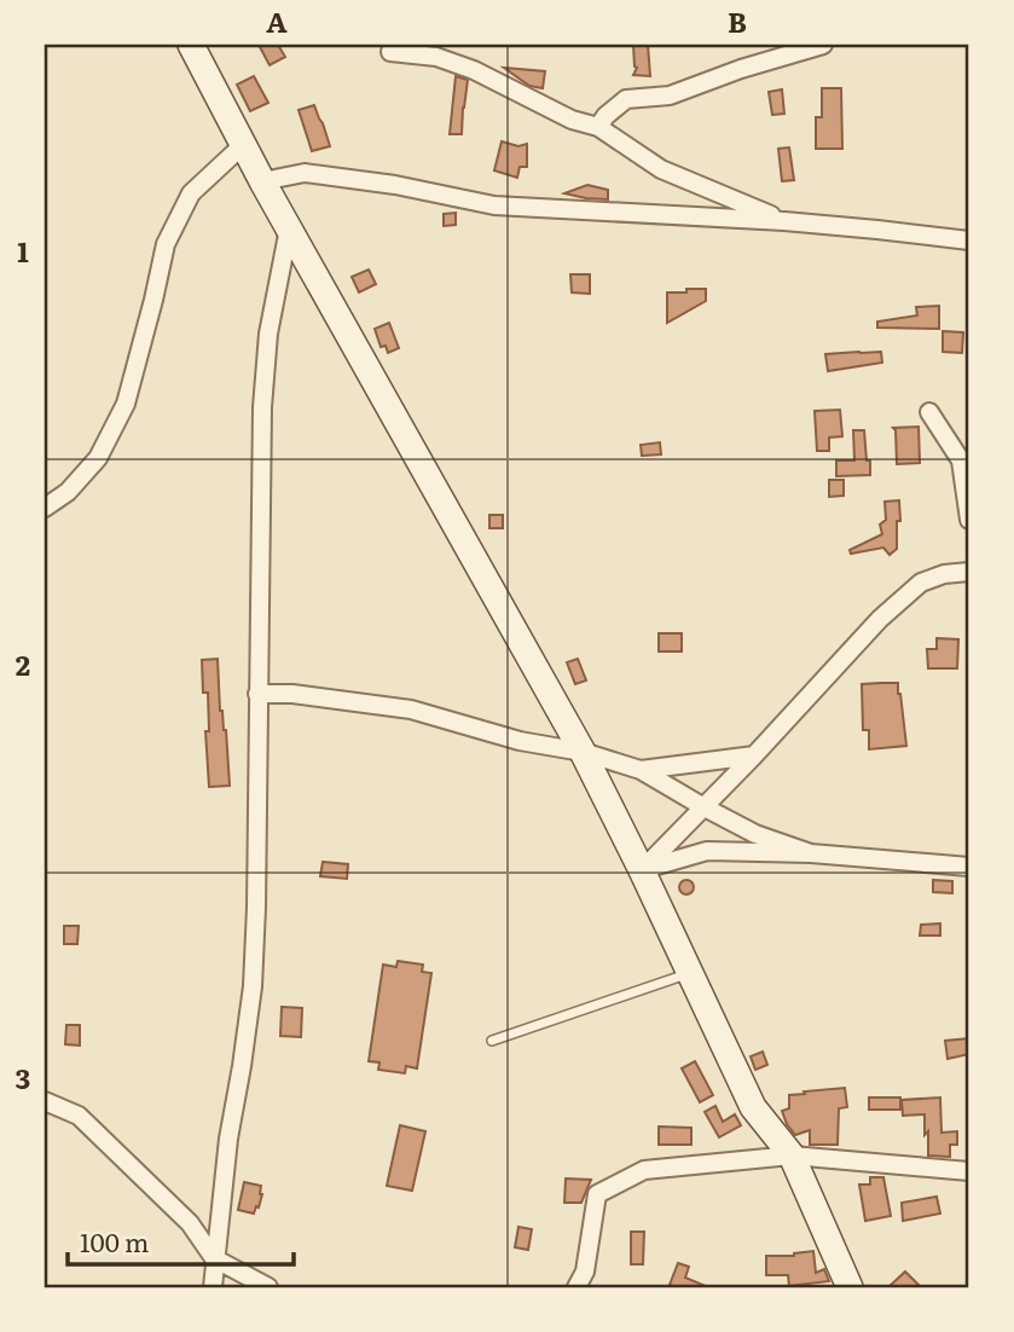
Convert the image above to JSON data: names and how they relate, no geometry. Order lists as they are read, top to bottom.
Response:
{
  "scale_bar": "100 m",
  "grid": {
    "columns": ["A", "B"],
    "rows": ["1", "2", "3"]
  }
}
